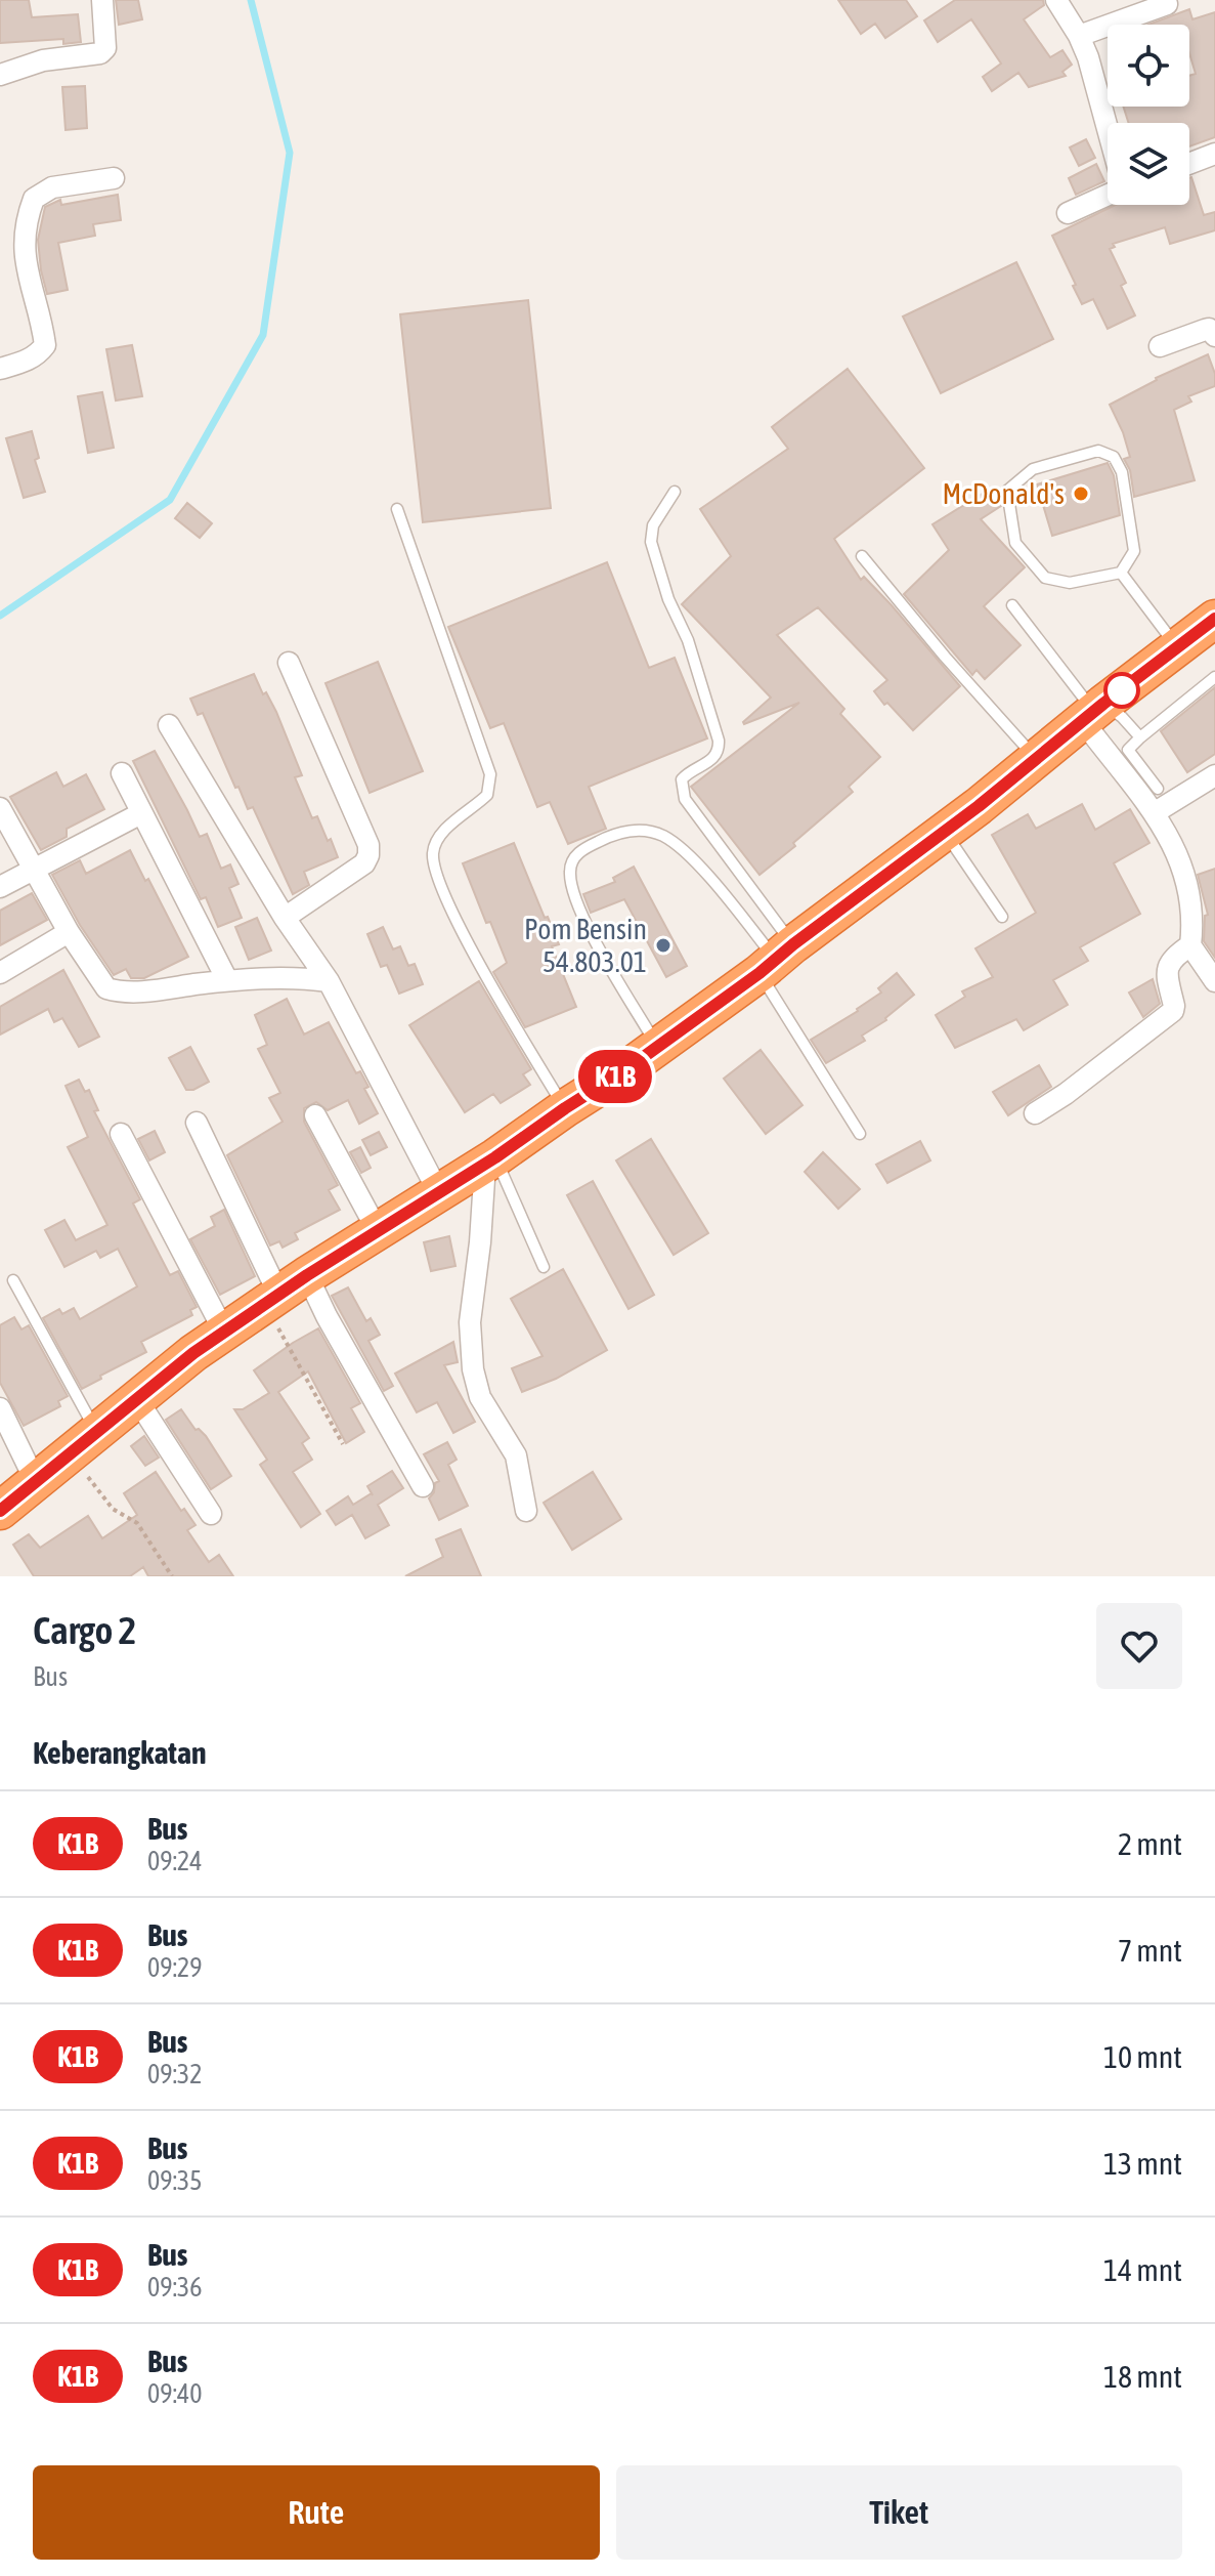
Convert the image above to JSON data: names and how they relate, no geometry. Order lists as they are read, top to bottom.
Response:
{
  "places": ["McDonald's", "Pom Bensin 54.803.01"],
  "lines": ["bus line K1B"],
  "page": {
    "on_map": "K1B",
    "heading": [
      ["Cargo 2", "Bus"],
      "Keberangkatan"
    ],
    "list": [
      {
        "mark": "K1B",
        "name": "Bus",
        "note": "09:24",
        "value": "2 mnt"
      },
      {
        "mark": "K1B",
        "name": "Bus",
        "note": "09:29",
        "value": "7 mnt"
      },
      {
        "mark": "K1B",
        "name": "Bus",
        "note": "09:32",
        "value": "10 mnt"
      },
      {
        "mark": "K1B",
        "name": "Bus",
        "note": "09:35",
        "value": "13 mnt"
      },
      {
        "mark": "K1B",
        "name": "Bus",
        "note": "09:36",
        "value": "14 mnt"
      },
      {
        "mark": "K1B",
        "name": "Bus",
        "note": "09:40",
        "value": "18 mnt"
      }
    ],
    "buttons": ["Rute", "Tiket"]
  }
}
